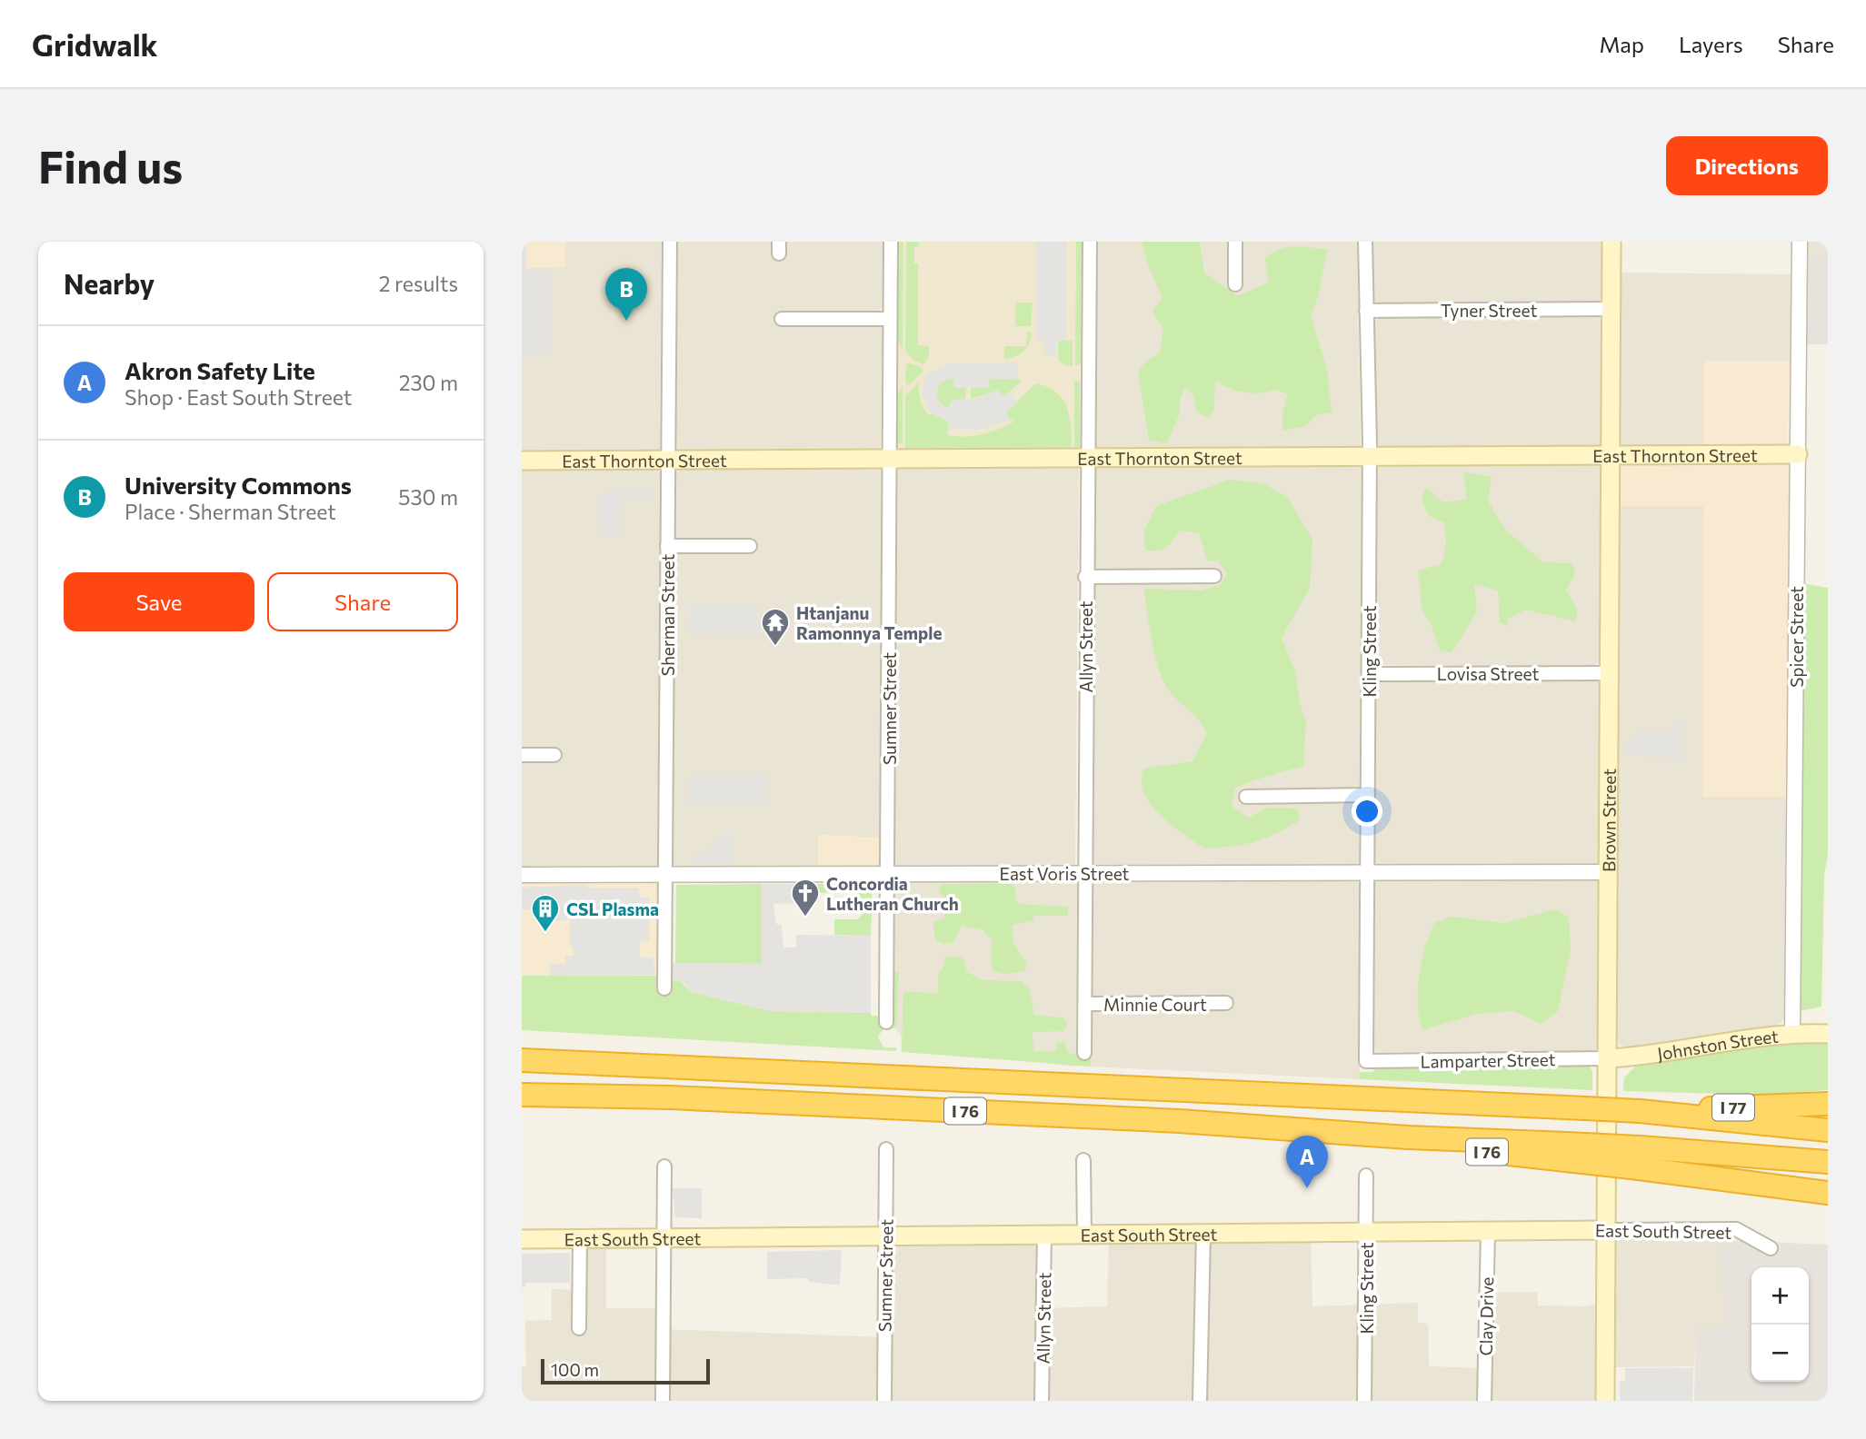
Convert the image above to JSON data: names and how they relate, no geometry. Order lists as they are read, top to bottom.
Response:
{
  "streets": {
    "highway": ["I 77", "I 76"],
    "main road": [
      "East Thornton Street",
      "Brown Street",
      "Johnston Street",
      "East South Street"
    ],
    "street": [
      "Tyner Street",
      "Sherman Street",
      "Spicer Street",
      "Allyn Street",
      "Kling Street",
      "Lovisa Street",
      "Sumner Street",
      "East Voris Street",
      "Minnie Court",
      "Lamparter Street",
      "Clay Drive"
    ]
  },
  "crossings": [
    ["Tyner Street", "Kling Street"],
    ["Tyner Street", "Brown Street"],
    ["East Thornton Street", "Sherman Street"],
    ["East Thornton Street", "Spicer Street"],
    ["East Thornton Street", "Allyn Street"],
    ["East Thornton Street", "Kling Street"],
    ["East Thornton Street", "Sumner Street"],
    ["East Thornton Street", "Brown Street"],
    ["Sherman Street", "East Voris Street"],
    ["Spicer Street", "Johnston Street"],
    ["Allyn Street", "East Voris Street"],
    ["Allyn Street", "Minnie Court"],
    ["Allyn Street", "East South Street"],
    ["Kling Street", "Lovisa Street"],
    ["Kling Street", "East Voris Street"],
    ["Kling Street", "Lamparter Street"],
    ["Kling Street", "East South Street"],
    ["Lovisa Street", "Brown Street"],
    ["Sumner Street", "East Voris Street"],
    ["Sumner Street", "East South Street"],
    ["Brown Street", "East Voris Street"],
    ["Brown Street", "Johnston Street"],
    ["Brown Street", "Lamparter Street"],
    ["Brown Street", "East South Street"],
    ["Johnston Street", "Lamparter Street"],
    ["I 77", "I 76"],
    ["East South Street", "Clay Drive"]
  ],
  "places": {
    "temple": ["Htanjanu Ramonnya Temple"],
    "church": ["Concordia Lutheran Church"],
    "building": ["CSL Plasma"]
  },
  "scale_bar": "100 m",
  "page": {
    "header": "Gridwalk",
    "nav": ["Map", "Layers", "Share"],
    "buttons": [
      "Directions",
      ["Save", "Share"]
    ],
    "title": "Find us",
    "heading": ["Nearby", "2 results"],
    "pins": ["B", "A"],
    "list": [
      {
        "mark": "A",
        "name": "Akron Safety Lite",
        "note": "Shop · East South Street",
        "value": "230 m"
      },
      {
        "mark": "B",
        "name": "University Commons",
        "note": "Place · Sherman Street",
        "value": "530 m"
      }
    ],
    "map_buttons": ["+", "−"],
    "scale": "100 m"
  }
}
